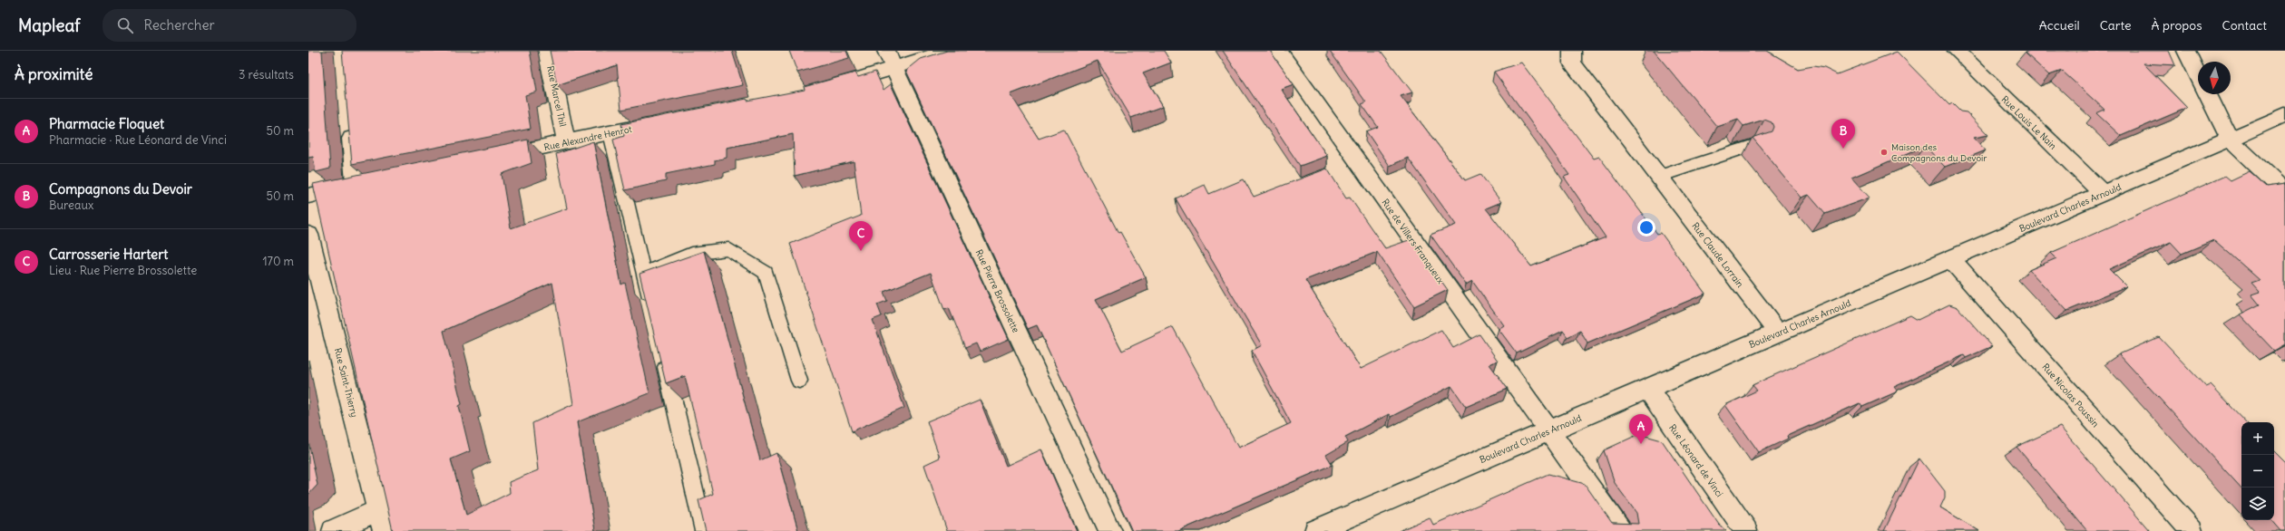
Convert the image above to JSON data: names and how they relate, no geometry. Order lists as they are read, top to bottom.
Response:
{
  "streets": {
    "street": [
      "Rue Marcel Thil",
      "Rue Louis Le Nain",
      "Rue Alexandre Henrot",
      "Boulevard Charles Arnould",
      "Rue de Villers Franqueux",
      "Rue Claude Lorrain",
      "Rue Pierre Brossolette",
      "Rue Saint-Thierry",
      "Rue Nicolas Poussin",
      "Rue Léonard de Vinci"
    ]
  },
  "crossings": [
    ["Rue Marcel Thil", "Rue Alexandre Henrot"],
    ["Rue Louis Le Nain", "Boulevard Charles Arnould"],
    ["Boulevard Charles Arnould", "Rue de Villers Franqueux"],
    ["Boulevard Charles Arnould", "Rue Claude Lorrain"],
    ["Boulevard Charles Arnould", "Rue Nicolas Poussin"],
    ["Boulevard Charles Arnould", "Rue Léonard de Vinci"]
  ],
  "places": ["Maison des Compagnons du Devoir"],
  "north": "bottom",
  "page": {
    "header": "Mapleaf",
    "search": "Rechercher",
    "nav": [
      "Accueil",
      "Carte",
      "À propos",
      "Contact"
    ],
    "heading": ["À proximité", "3 résultats"],
    "list": [
      {
        "mark": "A",
        "name": "Pharmacie Floquet",
        "note": "Pharmacie · Rue Léonard de Vinci",
        "value": "50 m"
      },
      {
        "mark": "B",
        "name": "Compagnons du Devoir",
        "note": "Bureaux",
        "value": "50 m"
      },
      {
        "mark": "C",
        "name": "Carrosserie Hartert",
        "note": "Lieu · Rue Pierre Brossolette",
        "value": "170 m"
      }
    ],
    "pins": ["B", "C", "A"],
    "map_buttons": ["+", "−"]
  }
}
